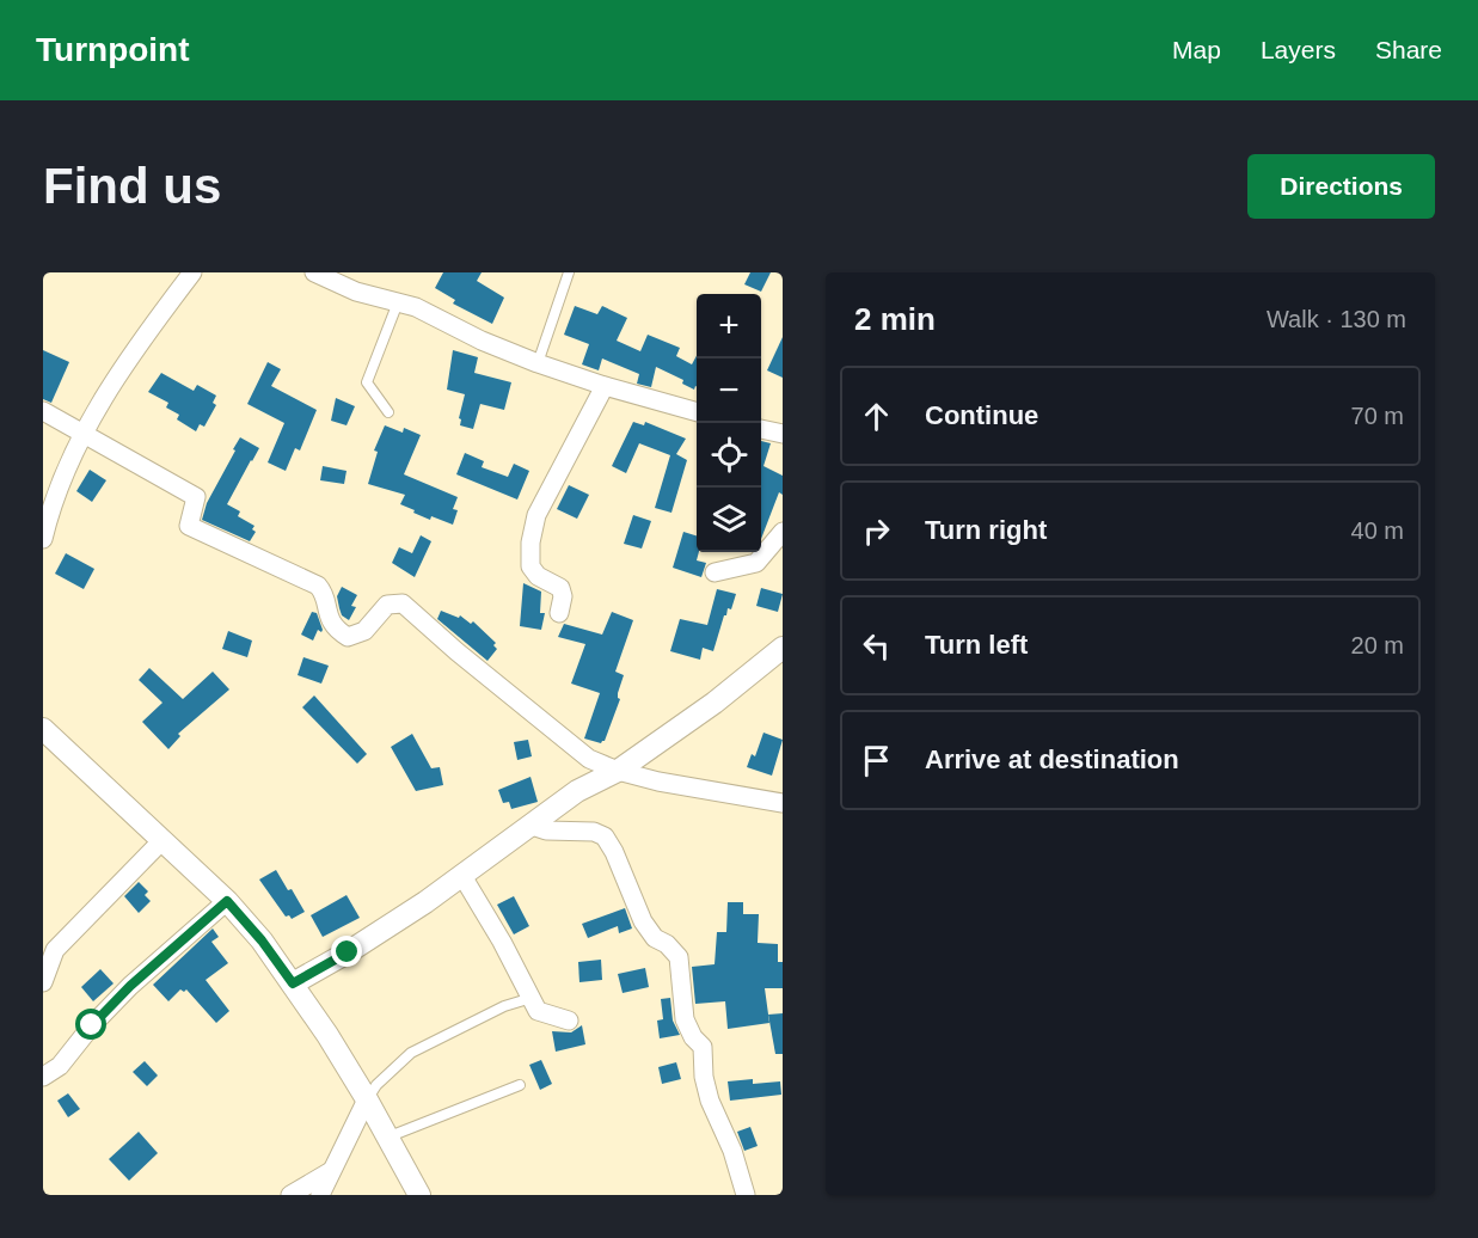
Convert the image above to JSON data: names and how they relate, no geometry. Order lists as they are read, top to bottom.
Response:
{
  "page": {
    "header": "Turnpoint",
    "nav": ["Map", "Layers", "Share"],
    "buttons": "Directions",
    "title": "Find us",
    "heading": ["2 min", "Walk · 130 m"],
    "map_buttons": ["+", "−"],
    "list": [
      ["Continue", "70 m"],
      ["Turn right", "40 m"],
      ["Turn left", "20 m"],
      "Arrive at destination"
    ]
  }
}
